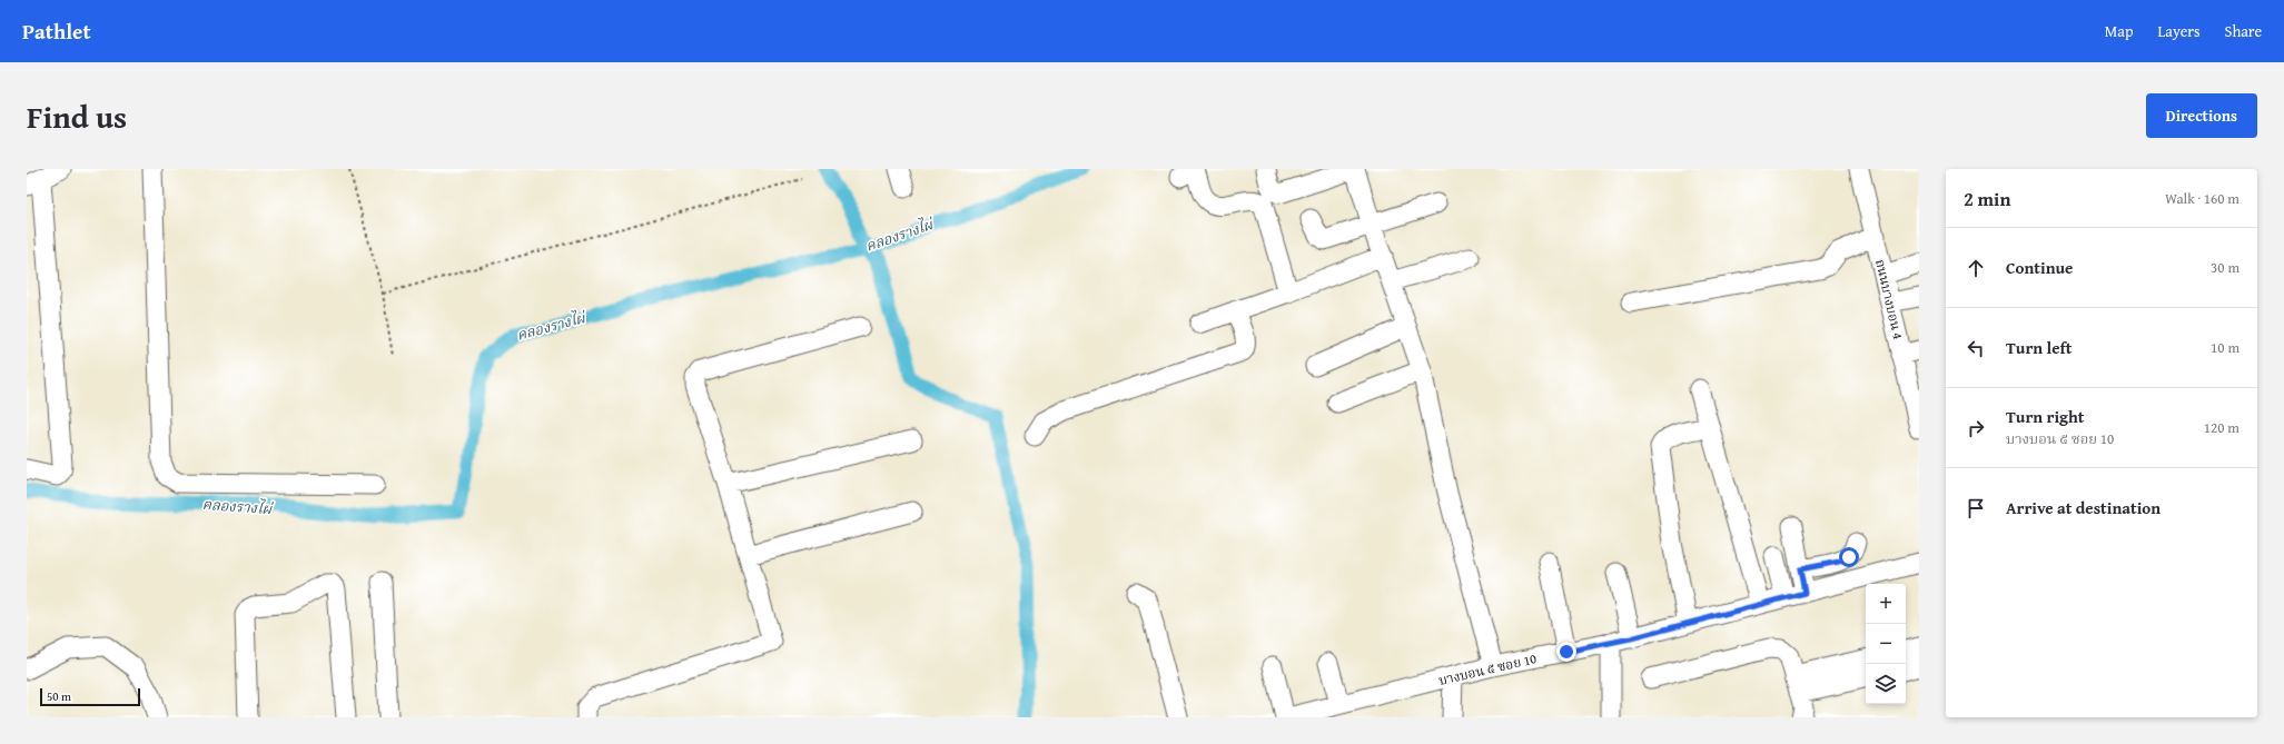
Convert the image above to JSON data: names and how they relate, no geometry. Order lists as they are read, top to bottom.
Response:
{
  "streets": {
    "street": ["ถนนบางบอน 4", "บางบอน ๕ ซอย 10"]
  },
  "water": ["คลองรางไผ่"],
  "scale_bar": "50 m",
  "page": {
    "header": "Pathlet",
    "nav": ["Map", "Layers", "Share"],
    "title": "Find us",
    "buttons": "Directions",
    "heading": ["2 min", "Walk · 160 m"],
    "list": [
      ["Continue", "30 m"],
      ["Turn left", "10 m"],
      ["Turn right", "บางบอน ๕ ซอย 10", "120 m"],
      "Arrive at destination"
    ],
    "map_buttons": ["+", "−"],
    "scale": "50 m"
  }
}
